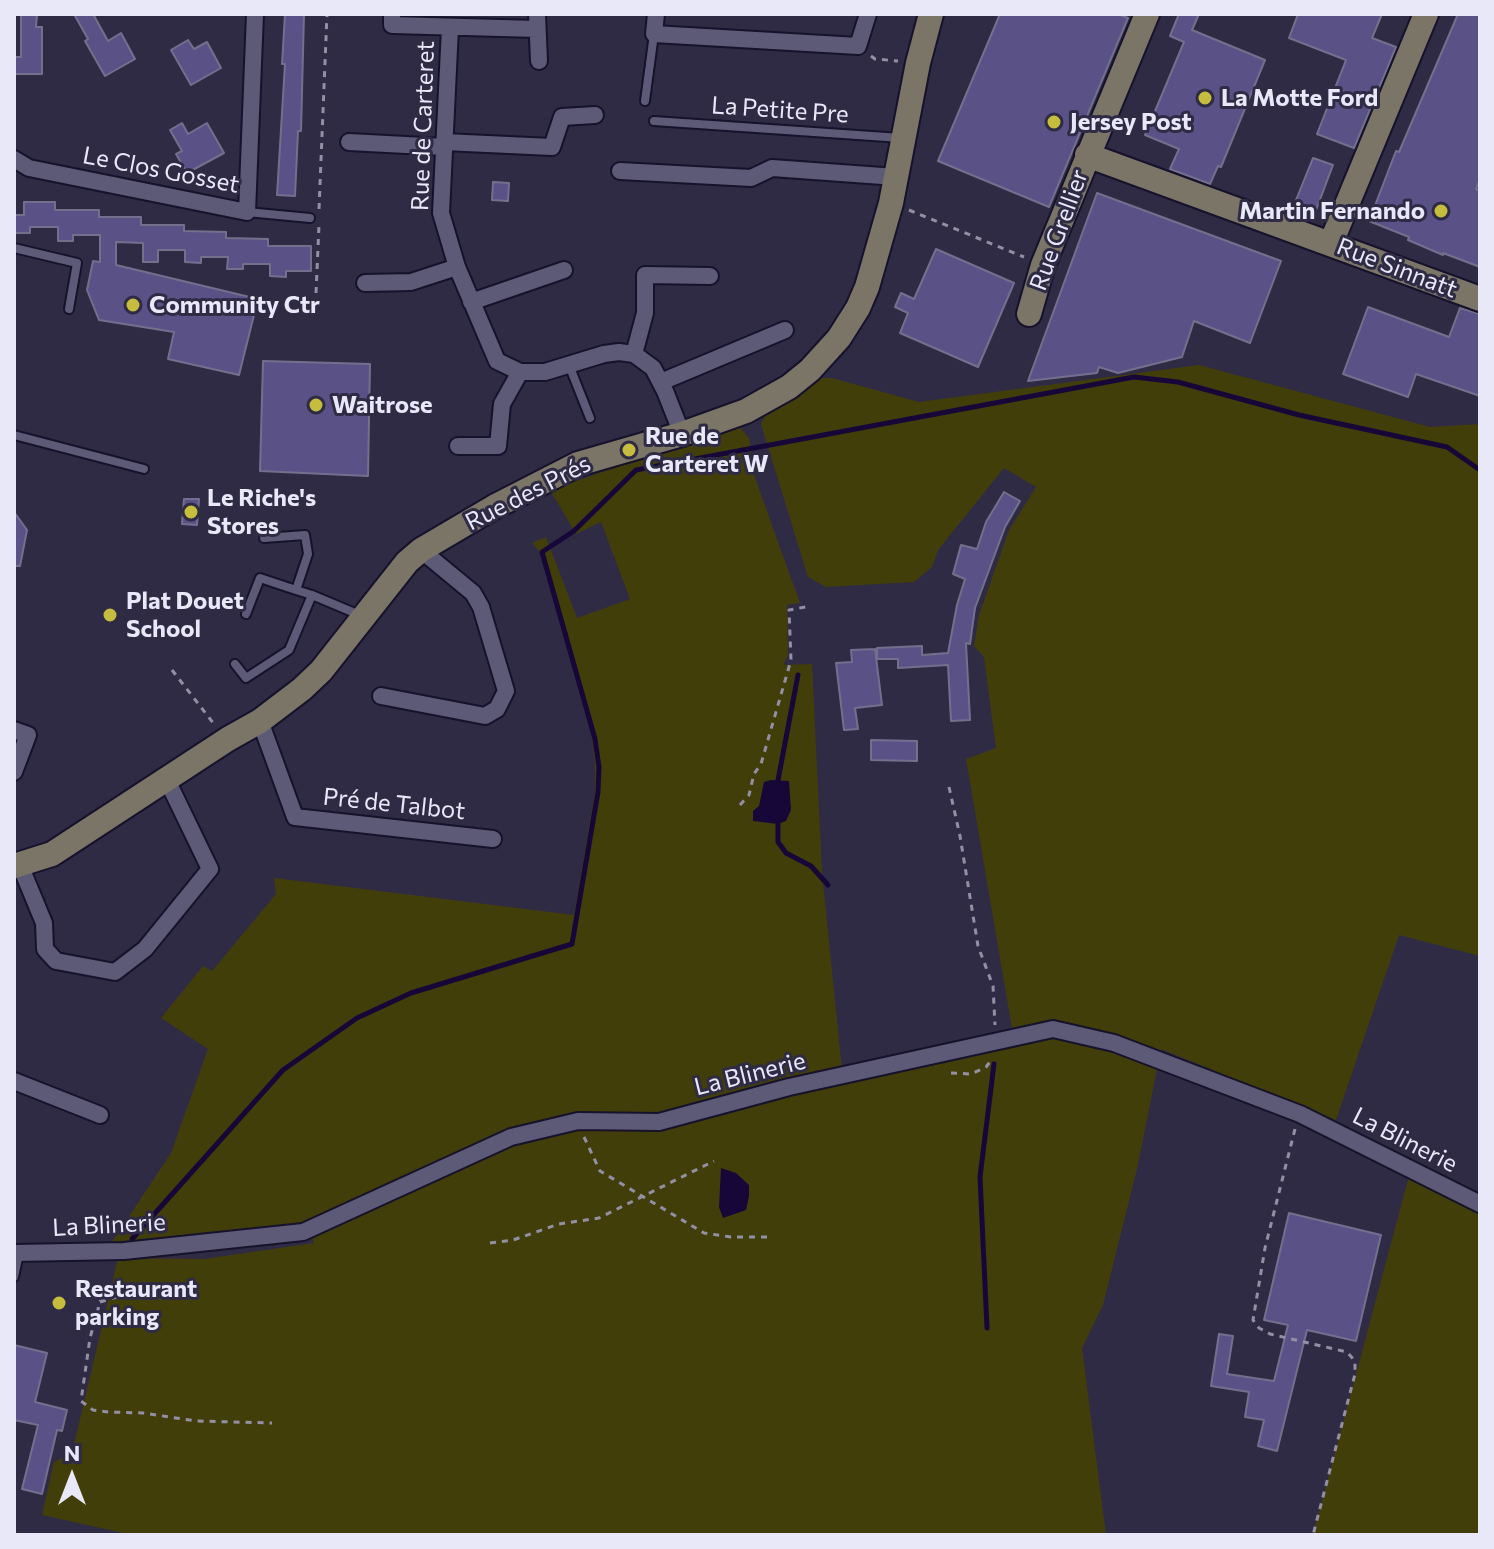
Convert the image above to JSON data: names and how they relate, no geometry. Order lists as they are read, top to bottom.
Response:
{
  "streets": {
    "main road": ["Rue Grellier", "Rue Sinnatt", "Rue des Prés"],
    "street": [
      "Rue de Carteret",
      "Le Clos Gosset",
      "Pré de Talbot",
      "La Blinerie"
    ],
    "lane": ["La Petite Pre"]
  },
  "crossings": [
    ["La Petite Pre", "Rue des Prés"],
    ["Rue Grellier", "Rue Sinnatt"],
    ["Rue des Prés", "Pré de Talbot"]
  ],
  "places": [
    "La Motte Ford",
    "Jersey Post",
    "Martin Fernando",
    "Community Ctr",
    "Waitrose",
    "Rue de Carteret W",
    "Le Riche's Stores",
    "Plat Douet School",
    "Restaurant parking"
  ],
  "north": "top"
}
